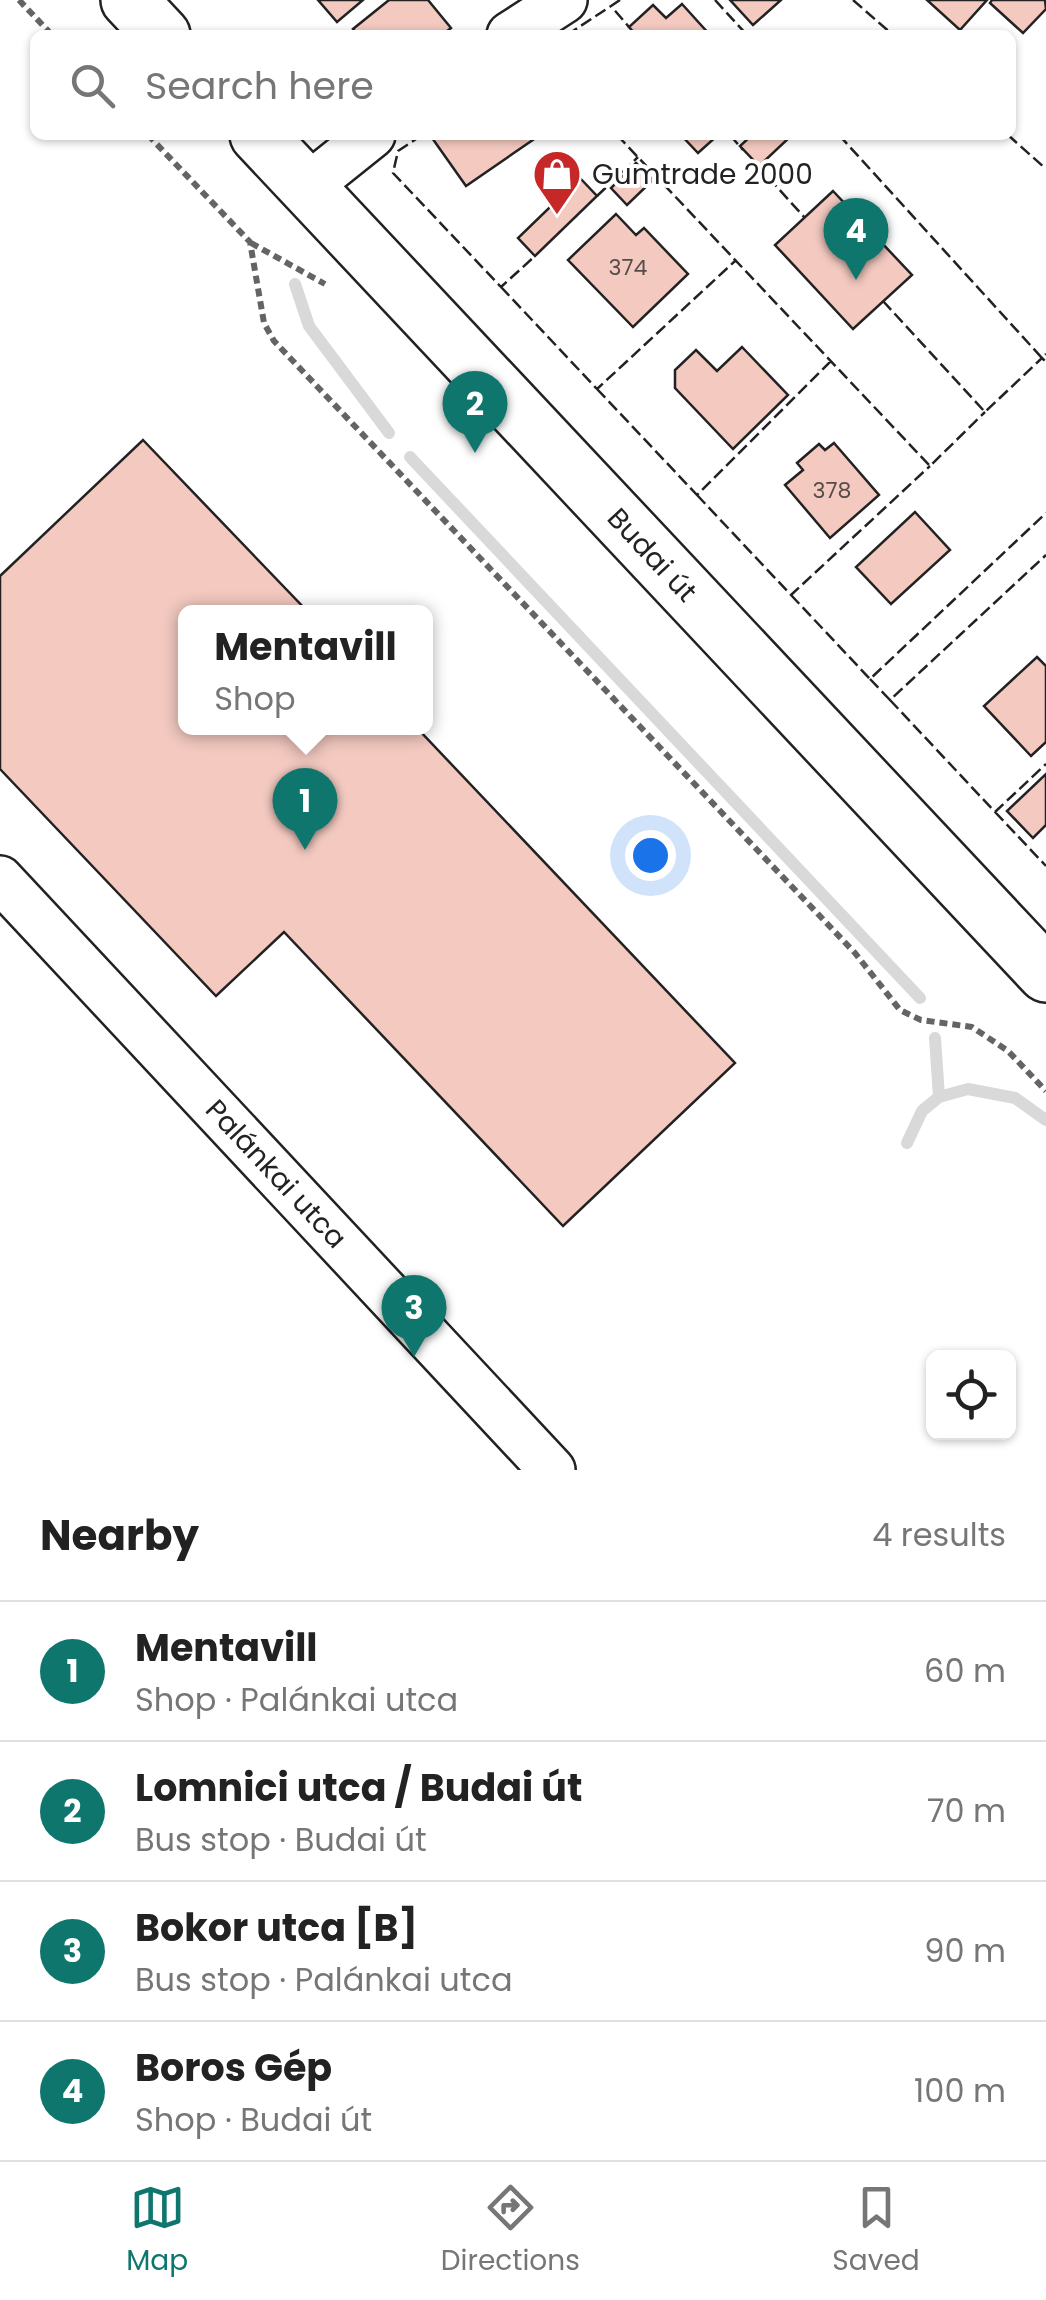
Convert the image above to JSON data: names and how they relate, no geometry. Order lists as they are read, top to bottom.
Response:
{
  "streets": {
    "main road": ["Budai út"],
    "street": ["Palánkai utca"]
  },
  "places": {
    "shop": ["Gumtrade 2000"]
  },
  "house_numbers": ["374", "378"],
  "page": {
    "search": "Search here",
    "pins": [
      "4",
      "2",
      "1",
      "3"
    ],
    "popup": ["Mentavill", "Shop"],
    "heading": ["Nearby", "4 results"],
    "list": [
      {
        "mark": "1",
        "name": "Mentavill",
        "note": "Shop · Palánkai utca",
        "value": "60 m"
      },
      {
        "mark": "2",
        "name": "Lomnici utca / Budai út",
        "note": "Bus stop · Budai út",
        "value": "70 m"
      },
      {
        "mark": "3",
        "name": "Bokor utca [B]",
        "note": "Bus stop · Palánkai utca",
        "value": "90 m"
      },
      {
        "mark": "4",
        "name": "Boros Gép",
        "note": "Shop · Budai út",
        "value": "100 m"
      }
    ],
    "nav": ["Map", "Directions", "Saved"]
  }
}
